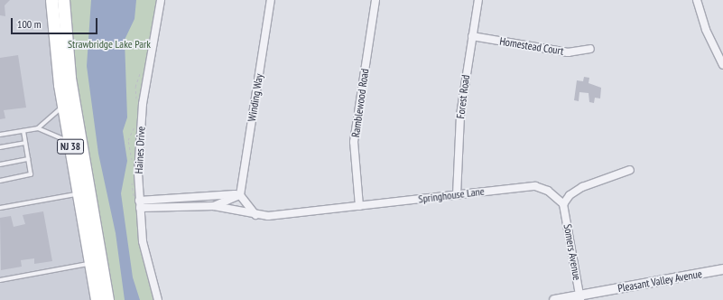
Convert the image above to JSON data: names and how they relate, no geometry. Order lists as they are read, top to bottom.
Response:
{
  "streets": {
    "highway": ["NJ 38"],
    "street": [
      "Homestead Court",
      "Forest Road",
      "Winding Way",
      "Ramblewood Road",
      "Haines Drive",
      "Springhouse Lane",
      "Somers Avenue",
      "Pleasant Valley Avenue"
    ]
  },
  "crossings": [
    ["Homestead Court", "Forest Road"],
    ["Forest Road", "Springhouse Lane"],
    ["Winding Way", "Springhouse Lane"],
    ["Ramblewood Road", "Springhouse Lane"],
    ["Haines Drive", "Springhouse Lane"],
    ["Springhouse Lane", "Somers Avenue"],
    ["Somers Avenue", "Pleasant Valley Avenue"]
  ],
  "parks": ["Strawbridge Lake Park"],
  "scale_bar": "100 m"
}
